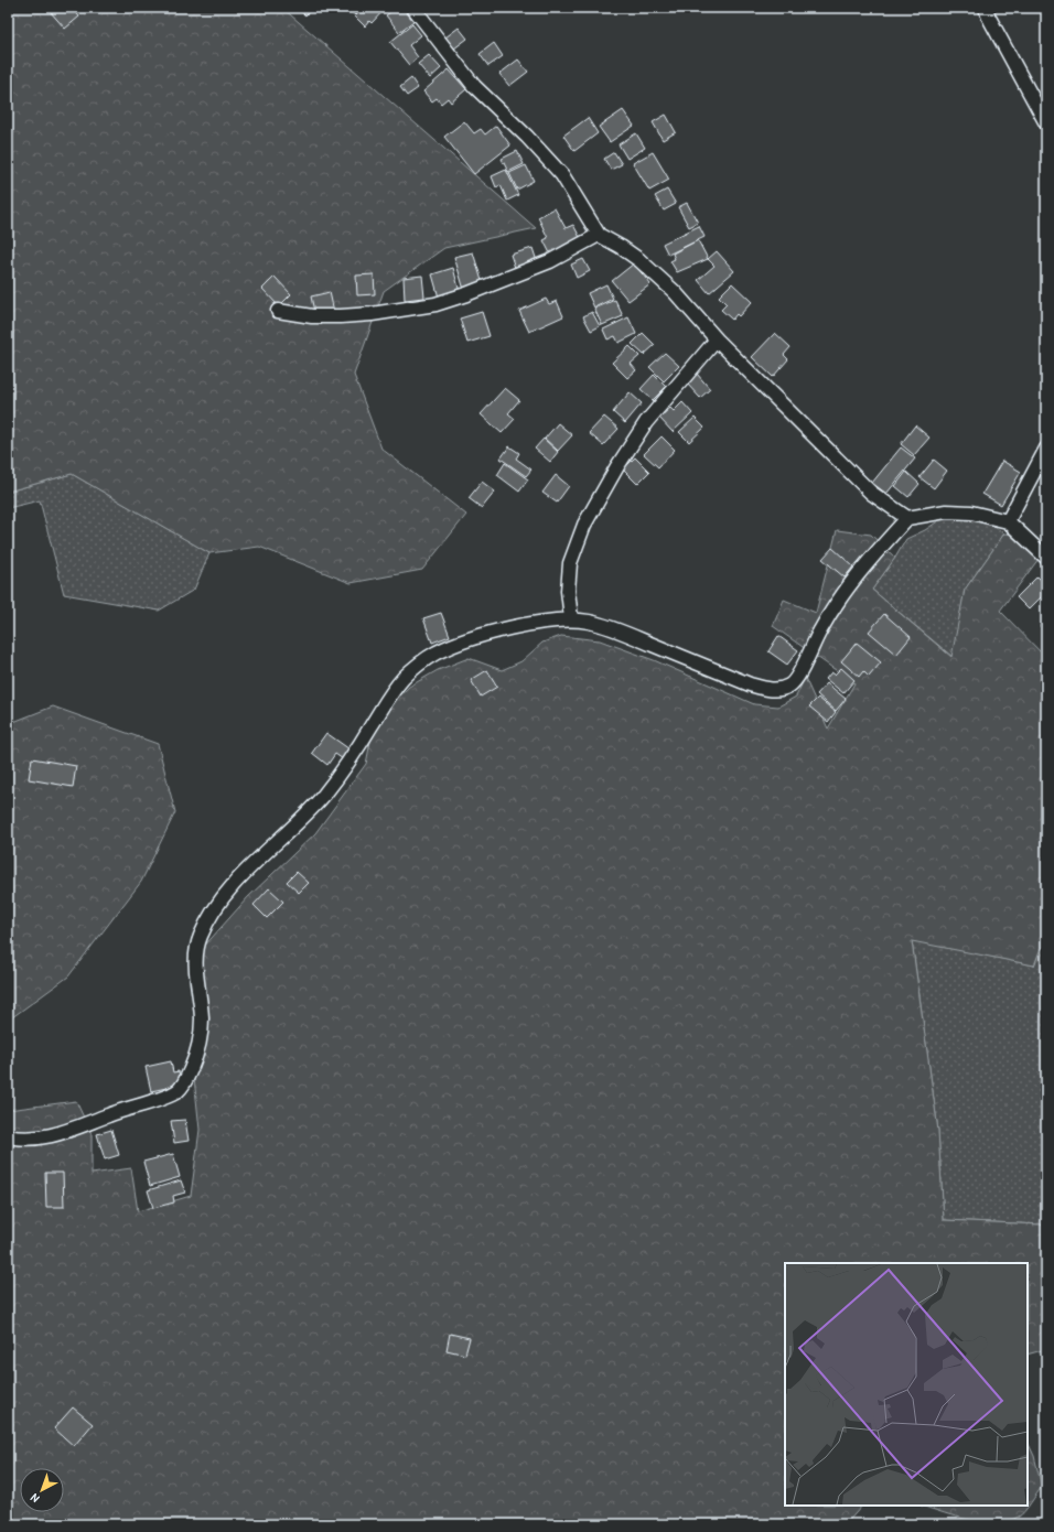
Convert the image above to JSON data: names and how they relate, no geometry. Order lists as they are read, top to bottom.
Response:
{
  "north": "bottom left"
}
